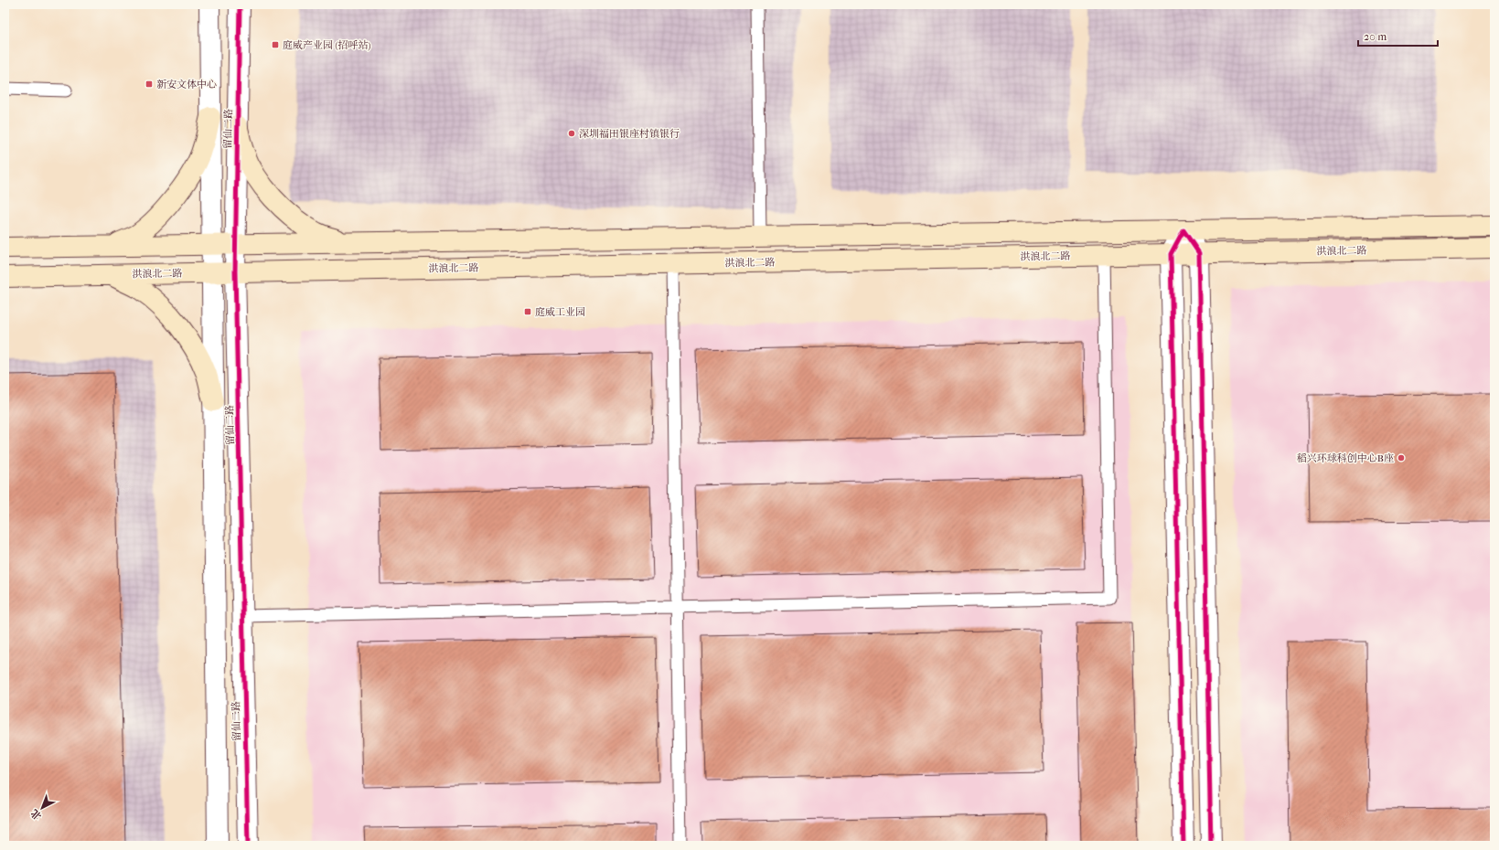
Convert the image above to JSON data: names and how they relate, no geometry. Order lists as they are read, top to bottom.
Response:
{
  "streets": {
    "main road": ["洪浪北二路"],
    "street": ["留仙二路"]
  },
  "crossings": [
    ["留仙二路", "洪浪北二路"]
  ],
  "places": {
    "transit": ["庭威产业园 (招呼站)", "新安文体中心", "庭威工业园"],
    "other": ["深圳福田银座村镇银行", "稻兴环球科创中心B座"]
  },
  "scale_bar": "20 m",
  "north": "bottom left"
}
